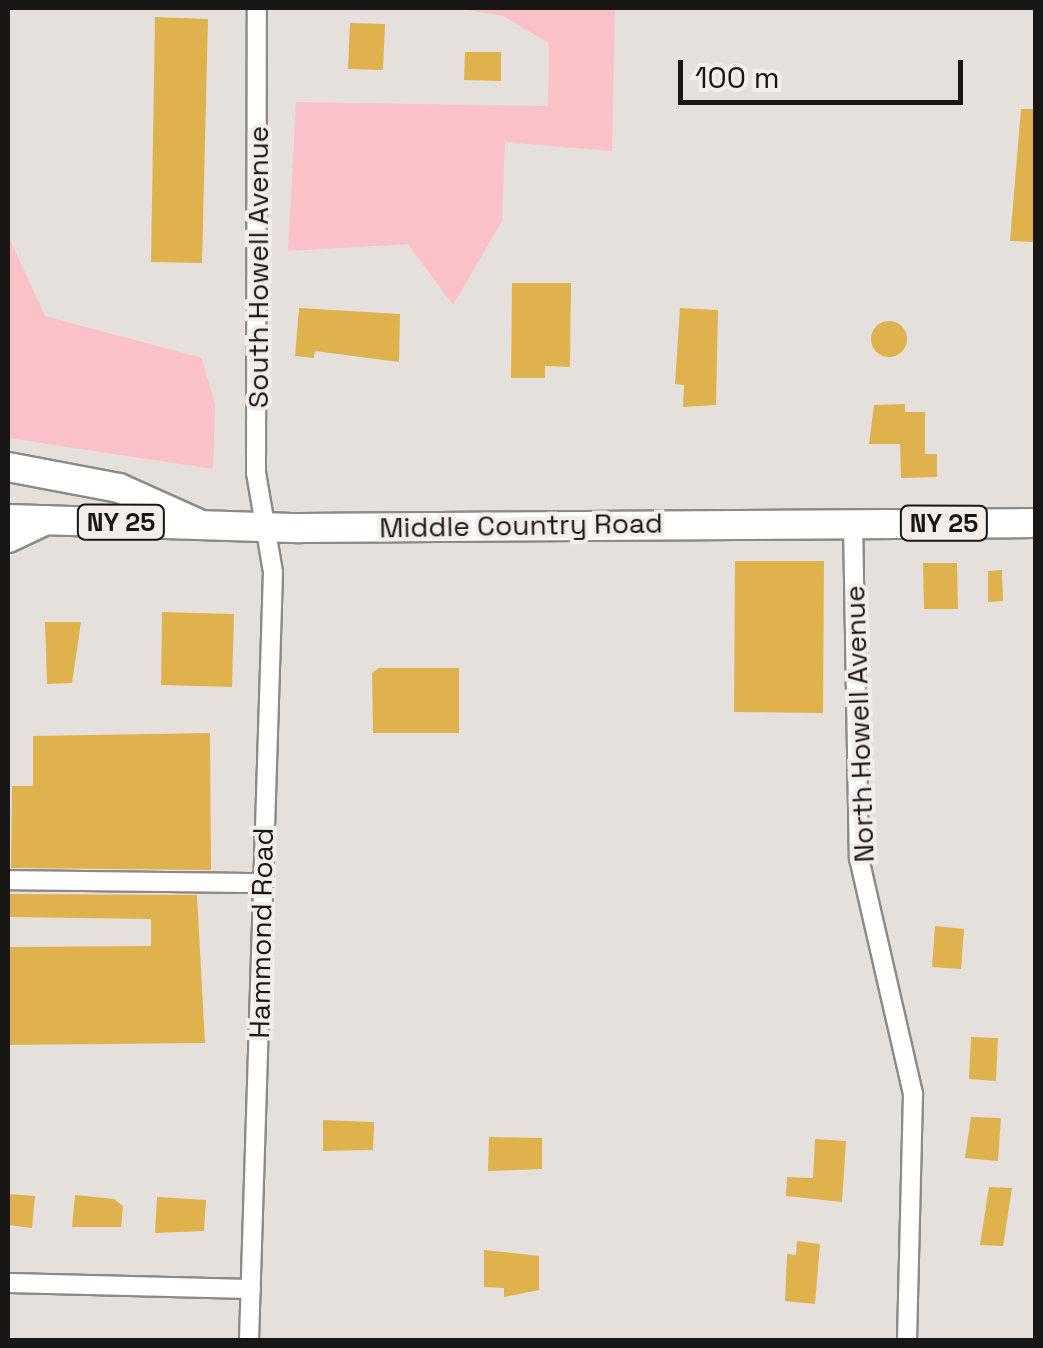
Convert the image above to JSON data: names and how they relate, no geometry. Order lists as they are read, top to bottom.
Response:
{
  "streets": {
    "main road": ["NY 25", "Middle Country Road"],
    "street": ["South Howell Avenue", "North Howell Avenue", "Hammond Road"]
  },
  "crossings": [
    ["South Howell Avenue", "Middle Country Road"],
    ["South Howell Avenue", "Hammond Road"],
    ["Middle Country Road", "North Howell Avenue"],
    ["Middle Country Road", "Hammond Road"]
  ],
  "scale_bar": "100 m"
}
